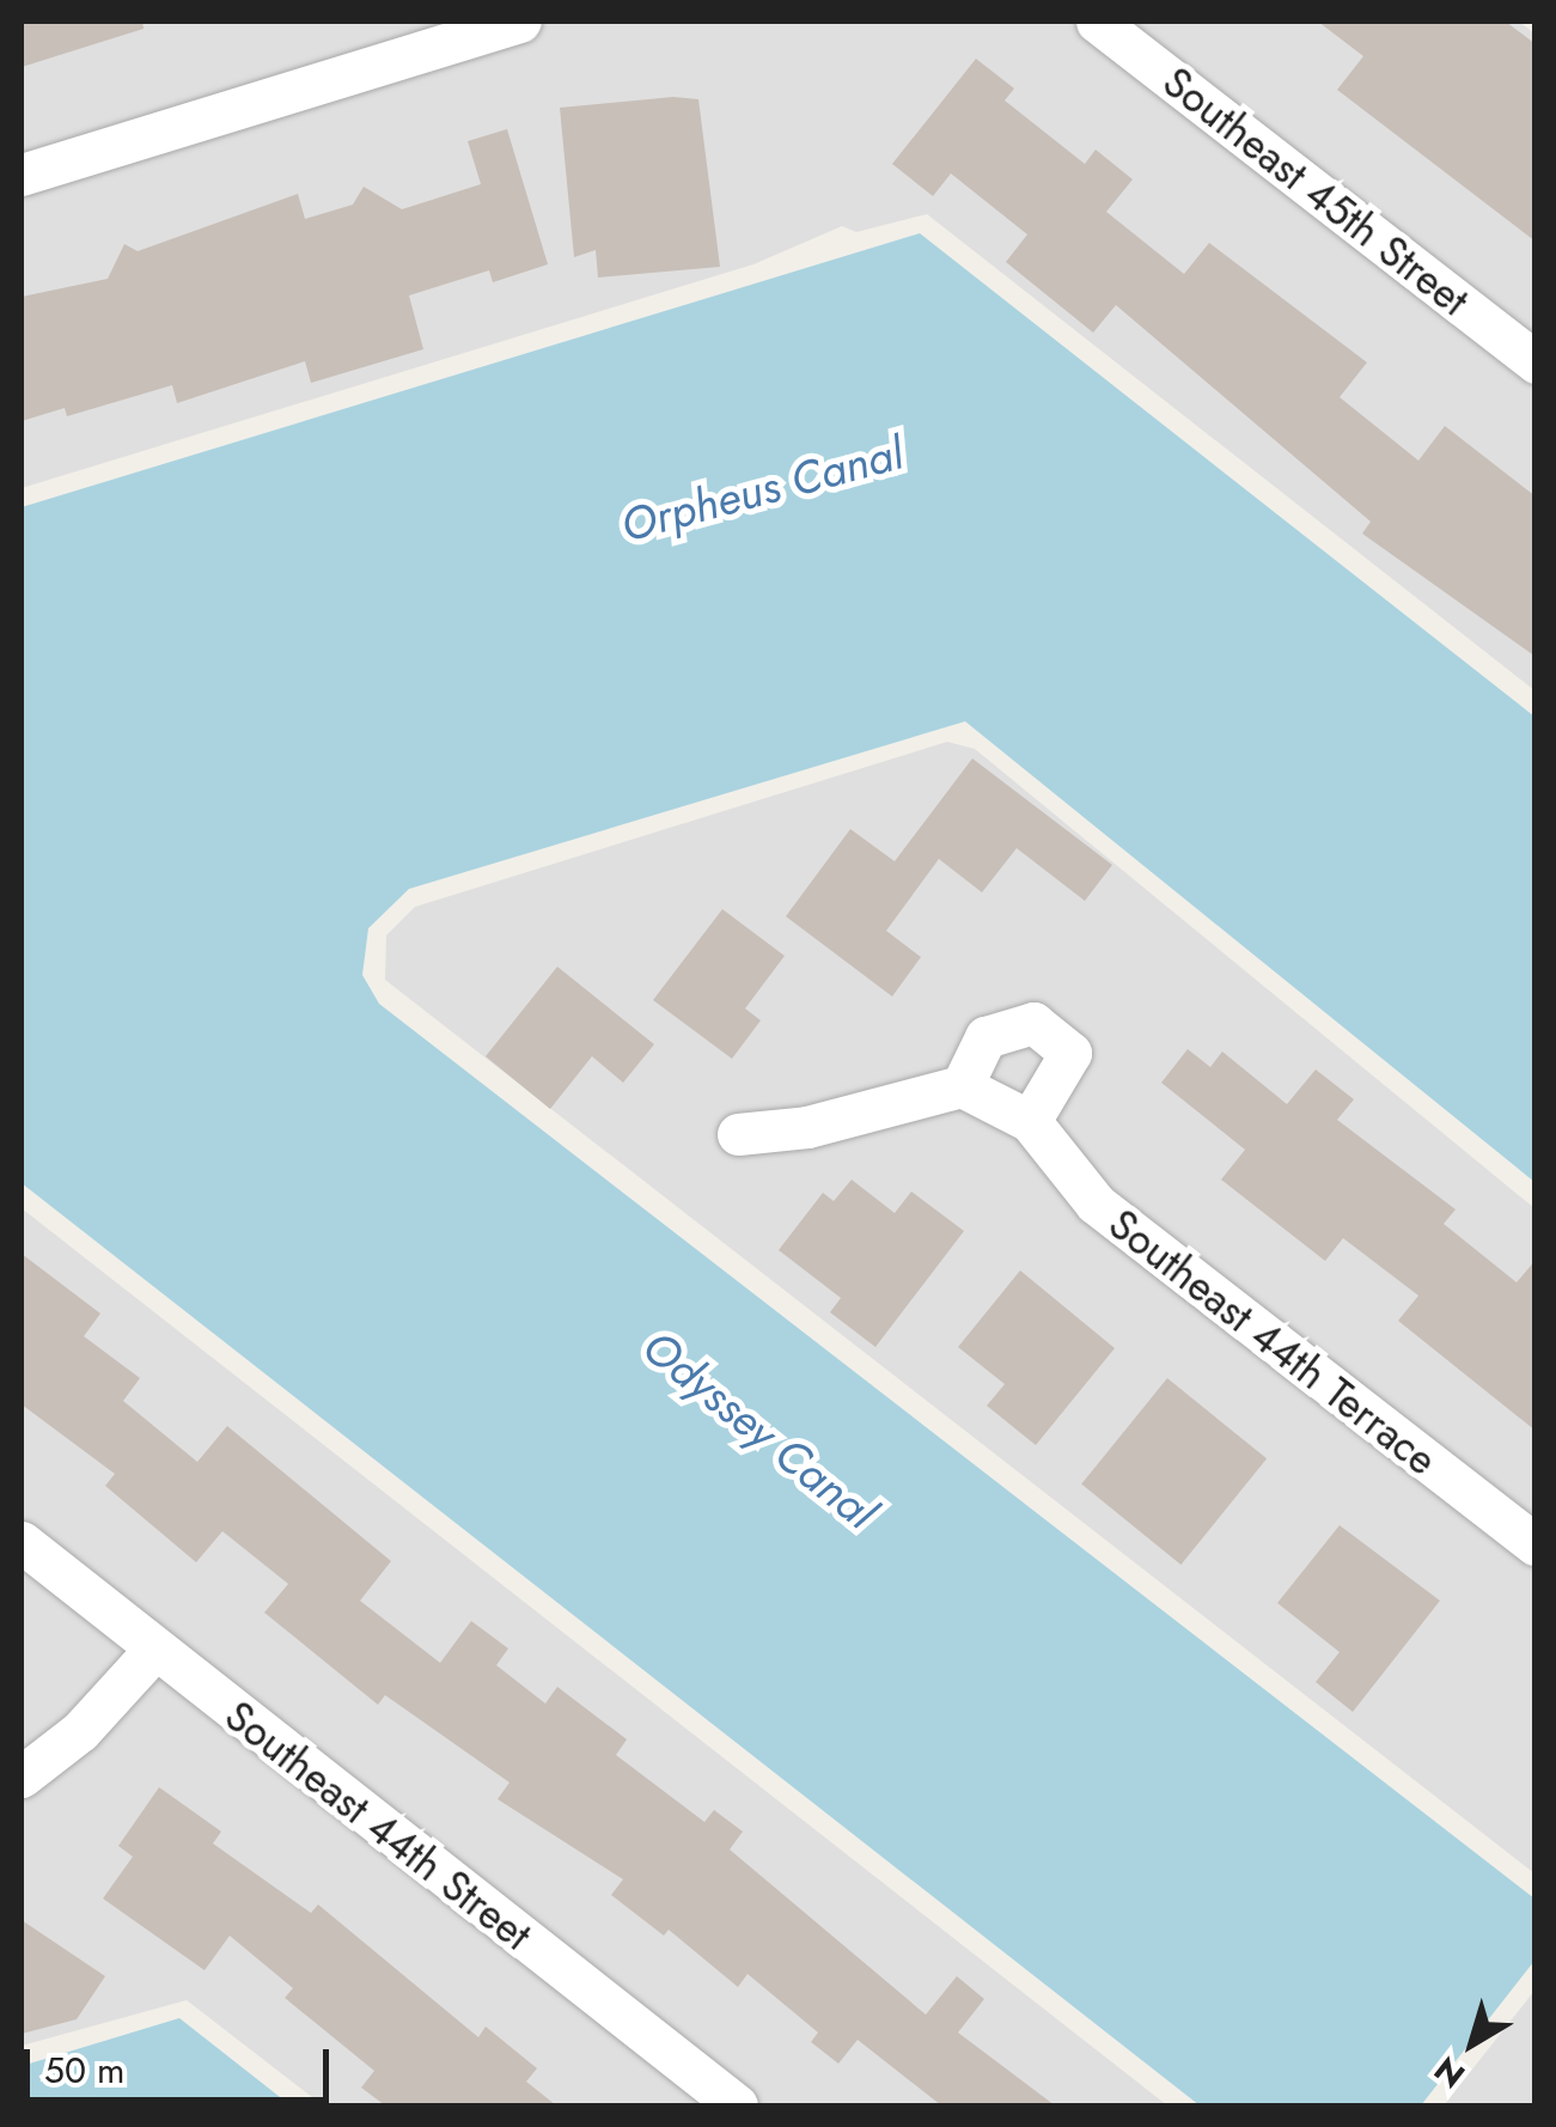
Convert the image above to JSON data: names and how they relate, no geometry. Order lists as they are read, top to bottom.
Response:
{
  "streets": {
    "street": ["Southeast 45th Street", "Southeast 44th Terrace", "Southeast 44th Street"]
  },
  "water": ["Orpheus Canal", "Odyssey Canal"],
  "scale_bar": "50 m",
  "north": "bottom left"
}
